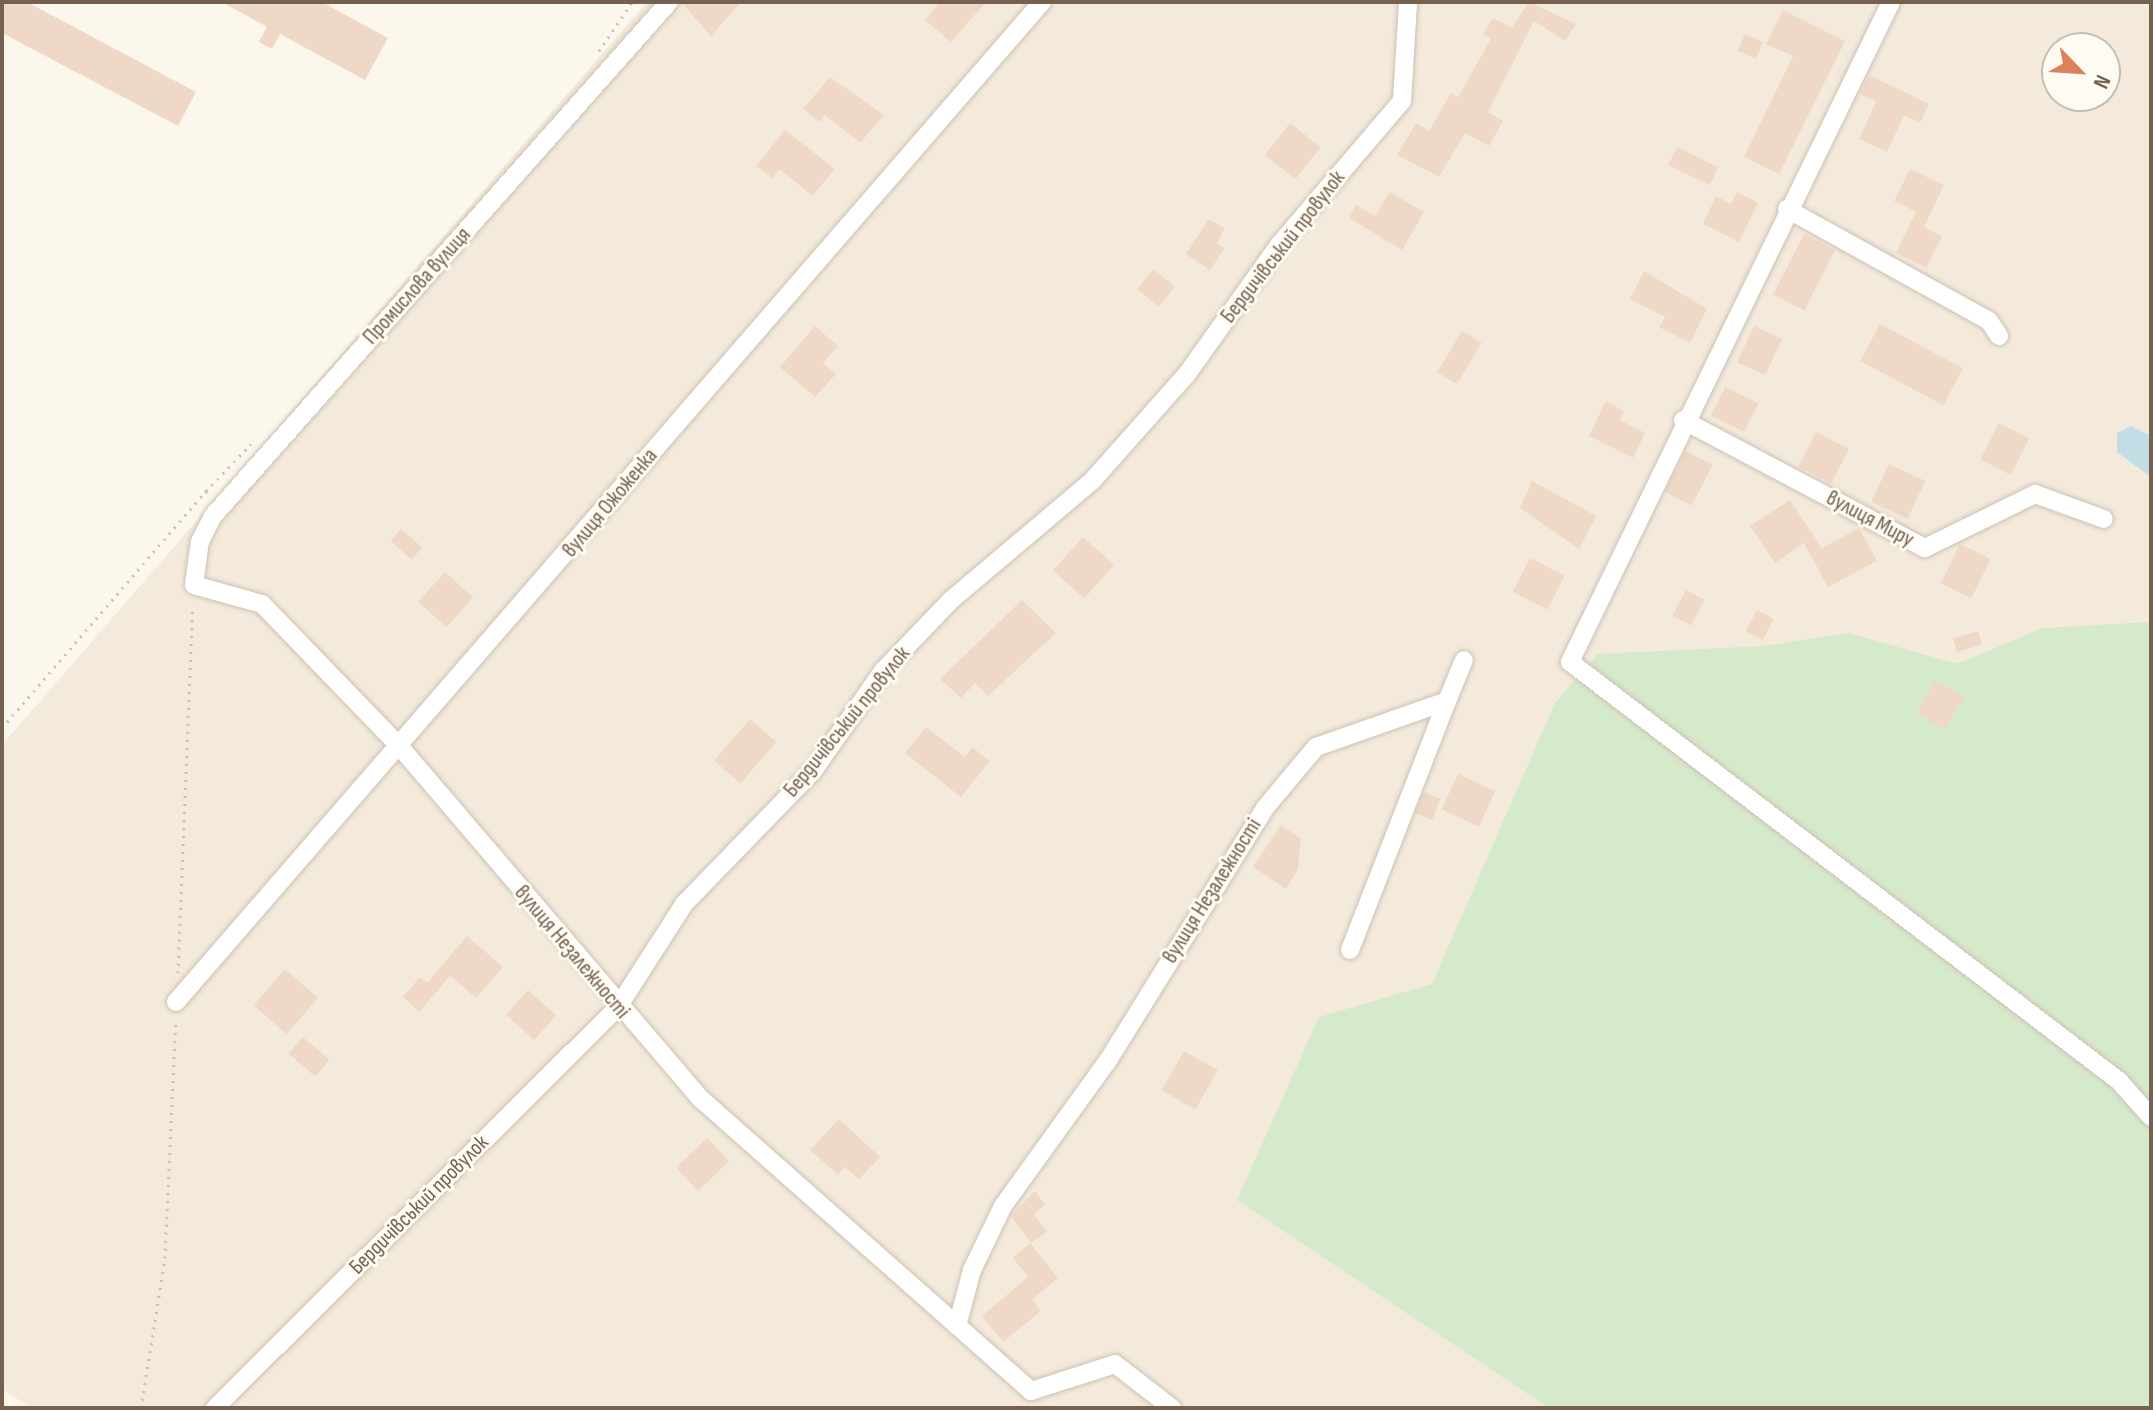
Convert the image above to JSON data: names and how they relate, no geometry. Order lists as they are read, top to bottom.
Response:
{
  "streets": {
    "street": [
      "Бердичівський провулок",
      "Промислова вулиця",
      "вулиця Ожоженка",
      "вулиця Миру",
      "вулиця Незалежності"
    ]
  },
  "crossings": [
    ["Бердичівський провулок", "вулиця Незалежності"],
    ["Промислова вулиця", "вулиця Незалежності"],
    ["вулиця Ожоженка", "вулиця Незалежності"]
  ],
  "north": "bottom right"
}
